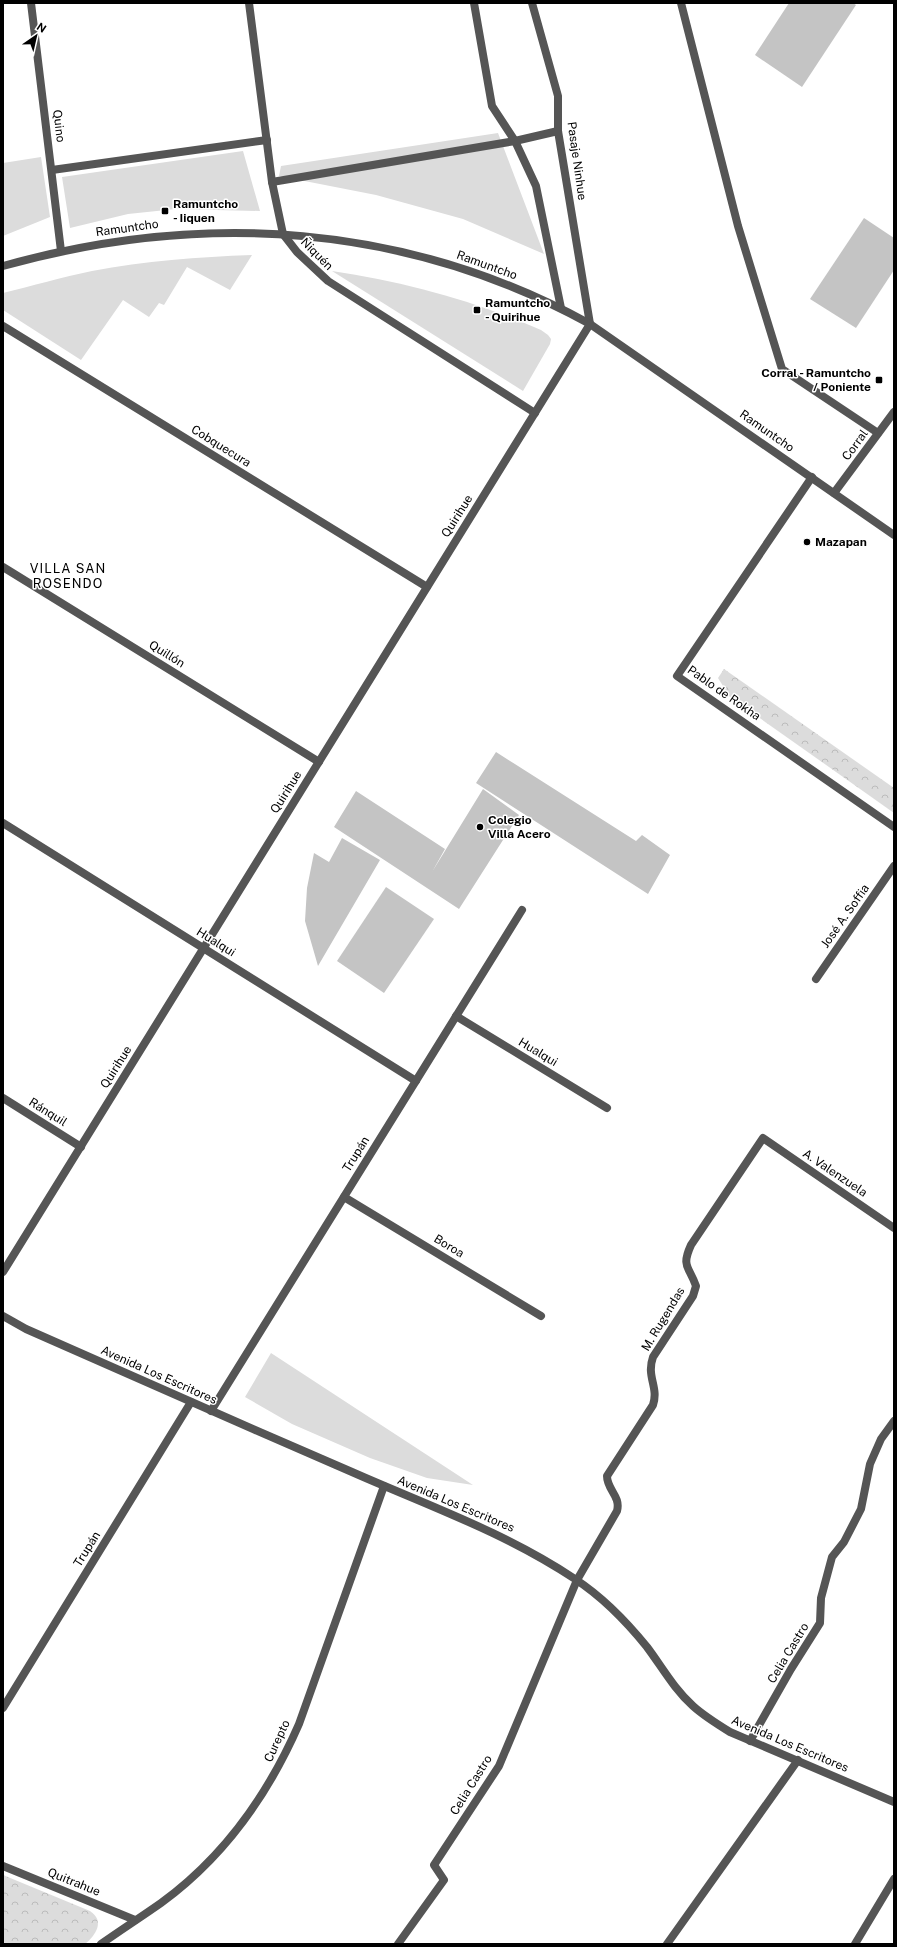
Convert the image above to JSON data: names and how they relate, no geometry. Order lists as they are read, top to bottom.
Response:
{
  "streets": {
    "street": [
      "Quino",
      "Pasaje Ninhue",
      "Ramuntcho",
      "Ñiquén",
      "Corral",
      "Cobquecura",
      "Quirihue",
      "Quillón",
      "Pablo de Rokha",
      "José A. Soffia",
      "Hualqui",
      "Ránquil",
      "Trupán",
      "A. Valenzuela",
      "Boroa",
      "M. Rugendas",
      "Avenida Los Escritores",
      "Celia Castro",
      "Curepto",
      "Quitrahue"
    ]
  },
  "crossings": [
    ["Quino", "Ramuntcho"],
    ["Pasaje Ninhue", "Ramuntcho"],
    ["Pasaje Ninhue", "Quirihue"],
    ["Ramuntcho", "Ñiquén"],
    ["Ramuntcho", "Corral"],
    ["Ramuntcho", "Quirihue"],
    ["Ramuntcho", "Pablo de Rokha"],
    ["Ñiquén", "Quirihue"],
    ["Cobquecura", "Quirihue"],
    ["Quirihue", "Quillón"],
    ["Quirihue", "Hualqui"],
    ["Quirihue", "Ránquil"],
    ["Hualqui", "Trupán"],
    ["Trupán", "Boroa"],
    ["Trupán", "Avenida Los Escritores"],
    ["A. Valenzuela", "M. Rugendas"],
    ["M. Rugendas", "Avenida Los Escritores"],
    ["M. Rugendas", "Celia Castro"],
    ["Avenida Los Escritores", "Celia Castro"],
    ["Avenida Los Escritores", "Curepto"],
    ["Curepto", "Quitrahue"]
  ],
  "districts": ["VILLA SAN ROSENDO"],
  "places": {
    "transit": ["Ramuntcho - Iiquen", "Ramuntcho - Quirihue", "Corral - Ramuntcho / Poniente"],
    "other": ["Mazapan", "Colegio Villa Acero"]
  },
  "north": "top right"
}
